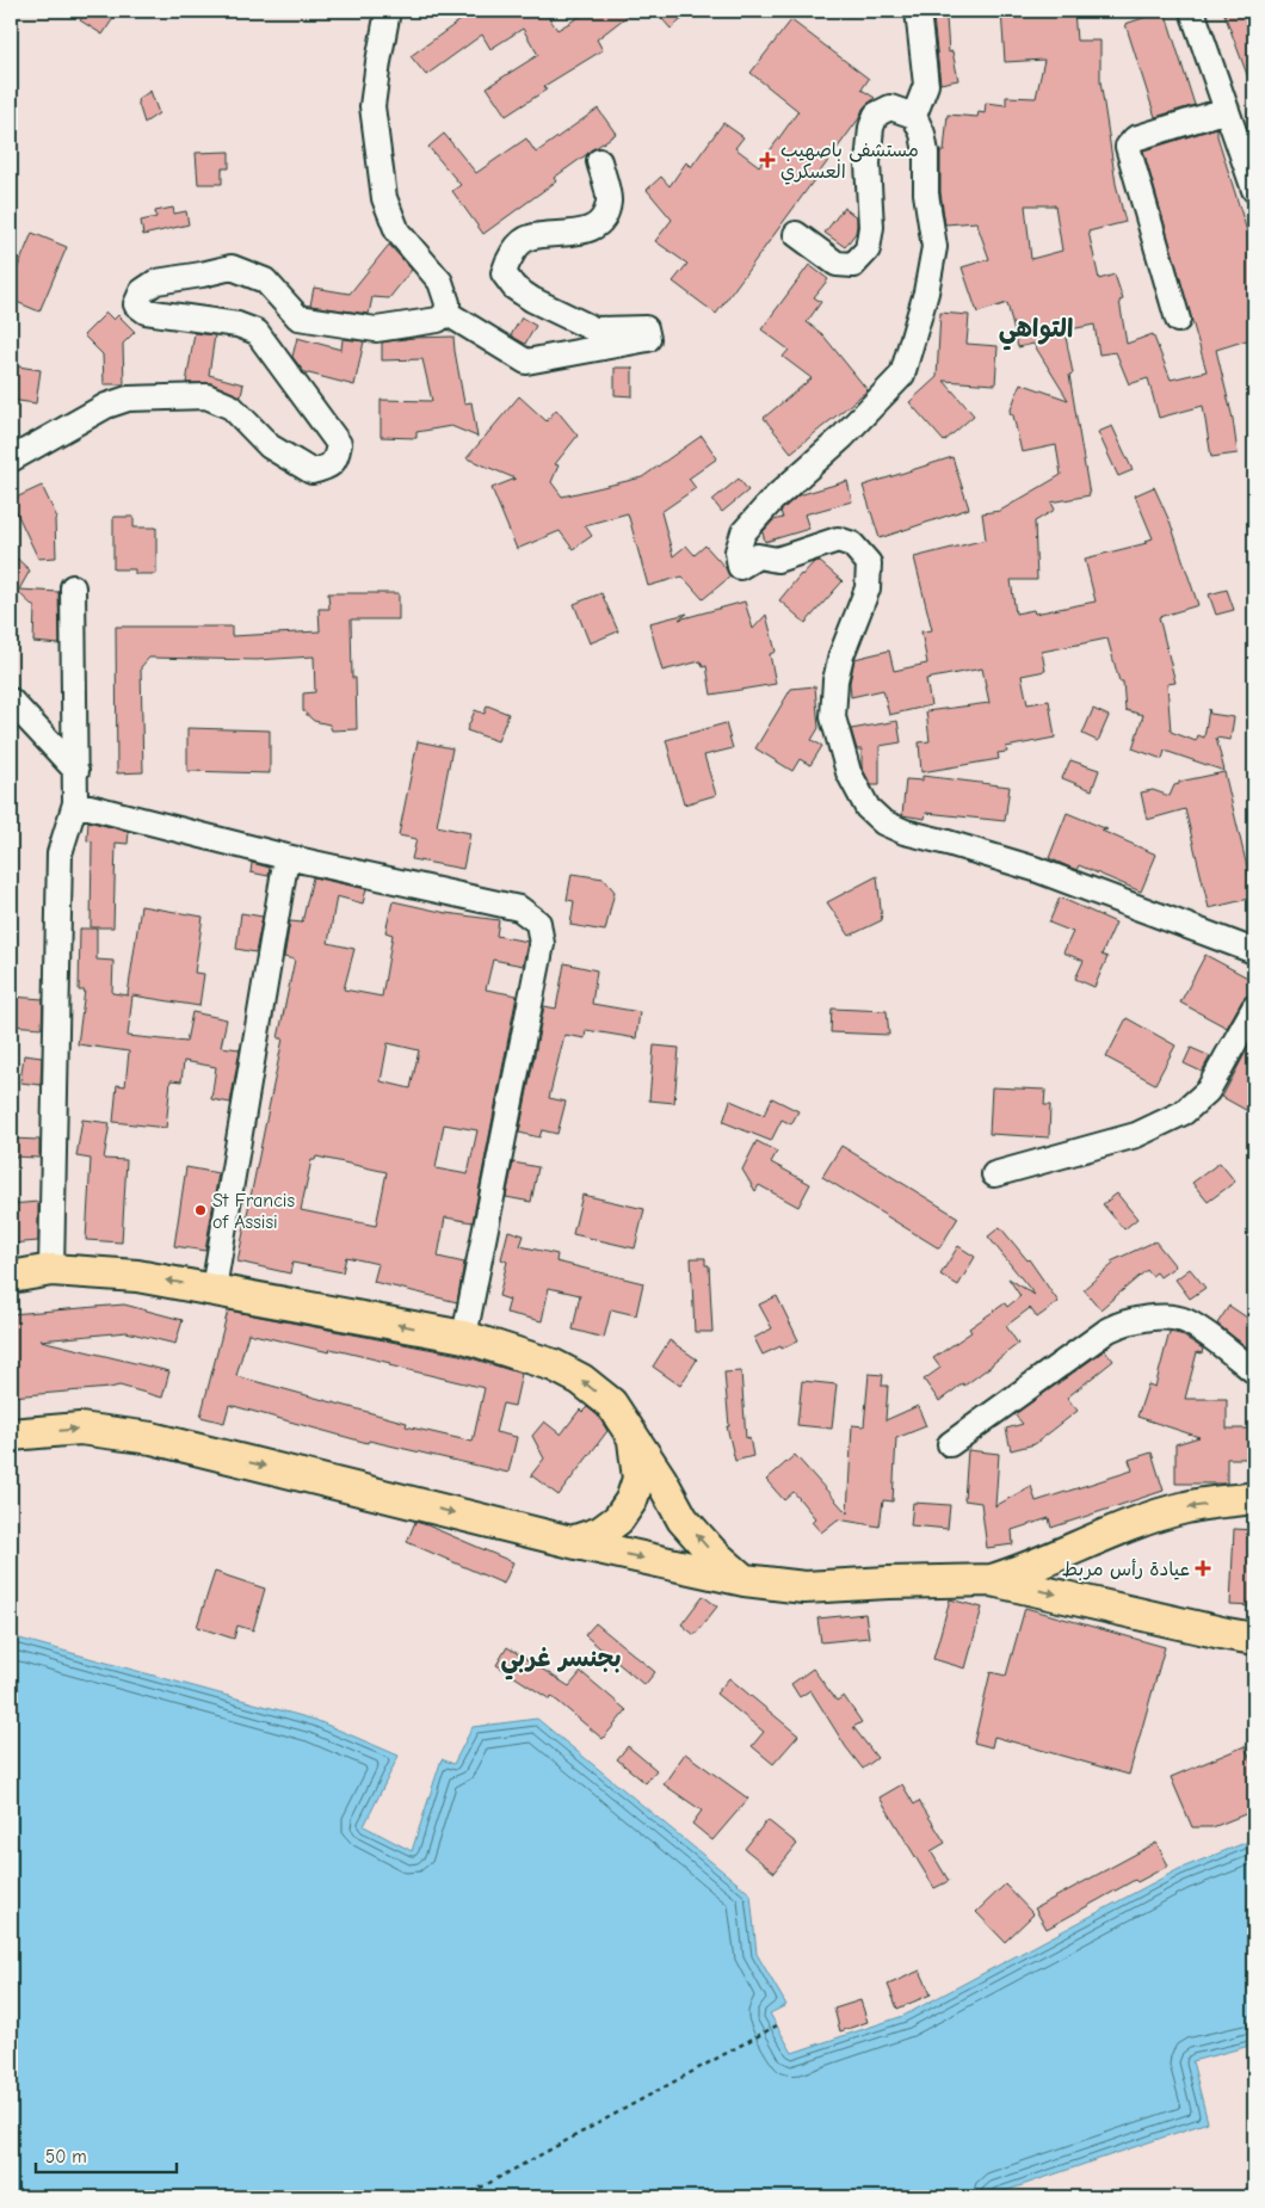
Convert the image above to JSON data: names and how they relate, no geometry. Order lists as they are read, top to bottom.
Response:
{
  "districts": ["التواهي", "بجنسر غربي"],
  "places": {
    "health": ["مستشفى باصهيب العسكري", "عيادة رأس مربط"],
    "other": ["St Francis of Assisi"]
  },
  "scale_bar": "50 m"
}
